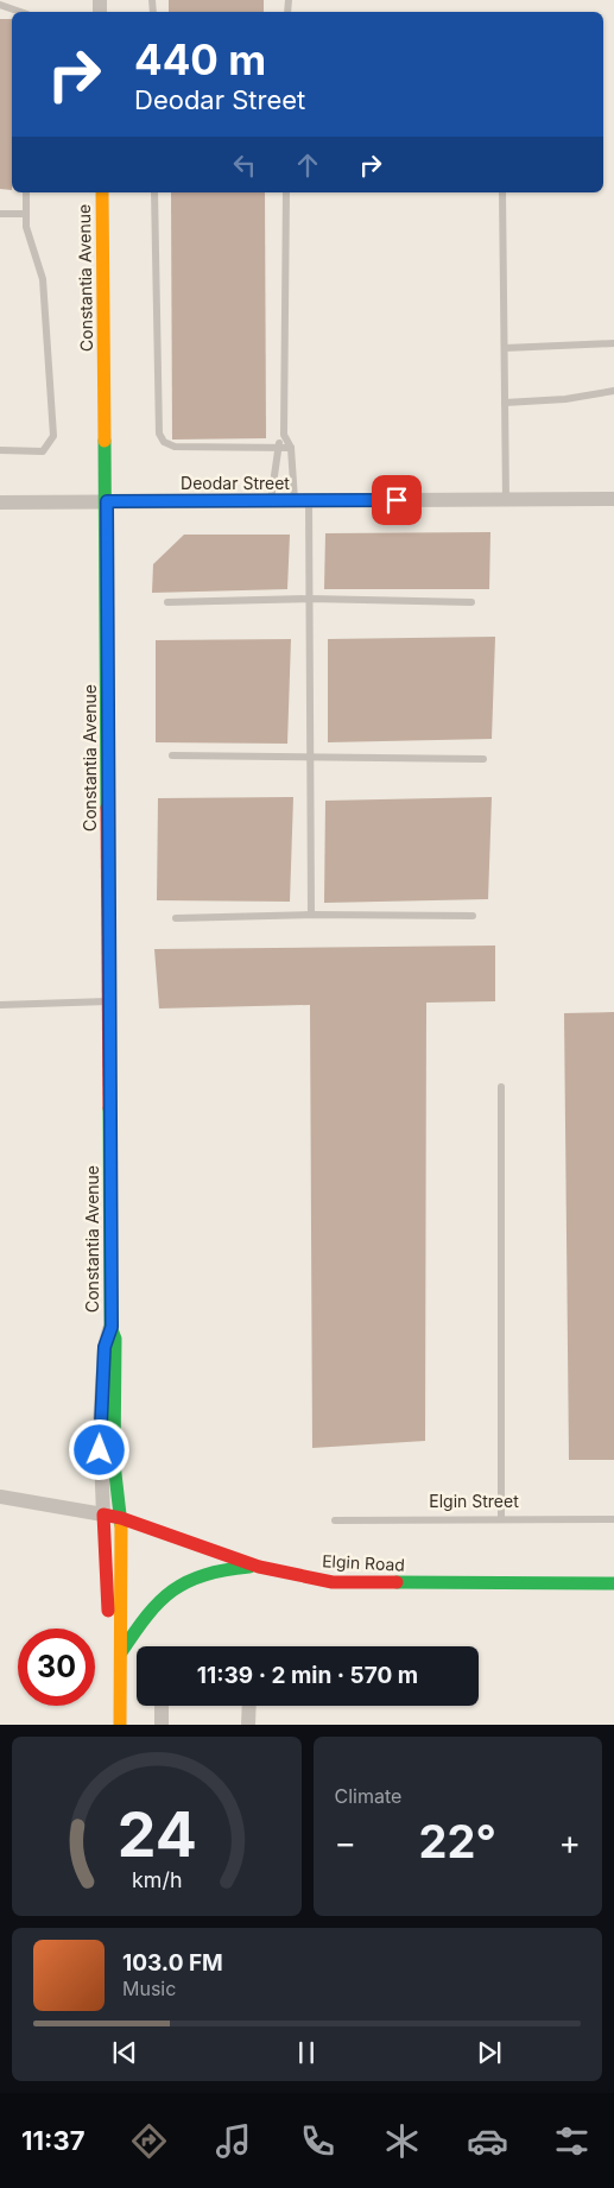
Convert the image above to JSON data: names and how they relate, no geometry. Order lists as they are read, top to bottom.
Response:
{
  "streets": {
    "street": ["Constantia Avenue", "Deodar Street", "Elgin Road"],
    "lane": ["Elgin Street"]
  },
  "crossings": [
    ["Constantia Avenue", "Deodar Street"],
    ["Constantia Avenue", "Elgin Road"]
  ],
  "page": {
    "turn": ["440 m", "Deodar Street"],
    "limit": "30",
    "trip": "11:39 · 2 min · 570 m",
    "tile": "Climate",
    "heat": ["−", "22°", "+"],
    "song": ["103.0 FM", "Music"],
    "tabs": "11:37",
    "gauge": ["24", "km/h"]
  }
}
